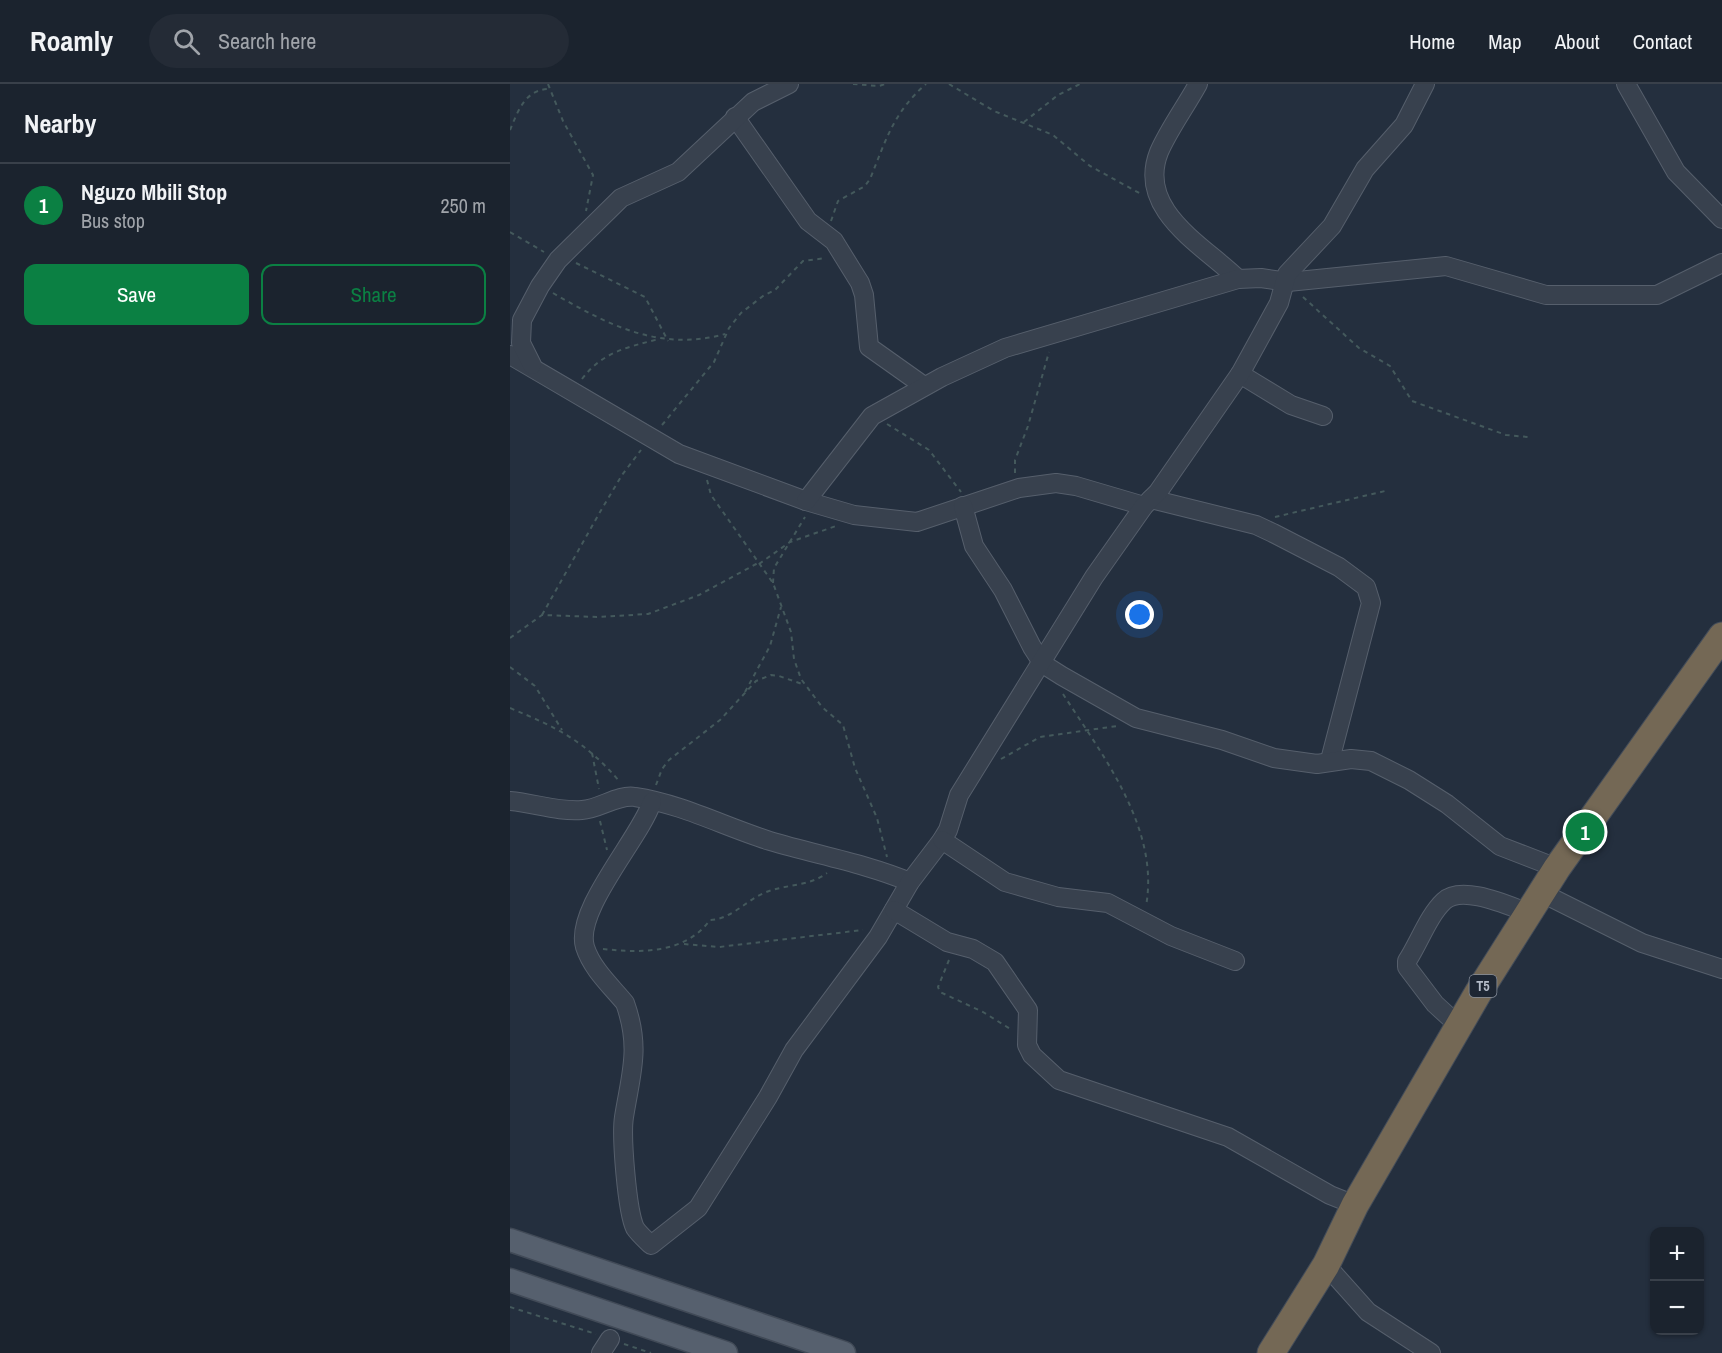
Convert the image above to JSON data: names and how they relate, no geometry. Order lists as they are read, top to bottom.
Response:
{
  "streets": {
    "highway": ["T5"]
  },
  "page": {
    "header": "Roamly",
    "search": "Search here",
    "nav": [
      "Home",
      "Map",
      "About",
      "Contact"
    ],
    "heading": "Nearby",
    "list": [
      {
        "mark": "1",
        "name": "Nguzo Mbili Stop",
        "note": "Bus stop",
        "value": "250 m"
      }
    ],
    "buttons": ["Save", "Share"],
    "pins": "1",
    "map_buttons": ["+", "−"]
  }
}
